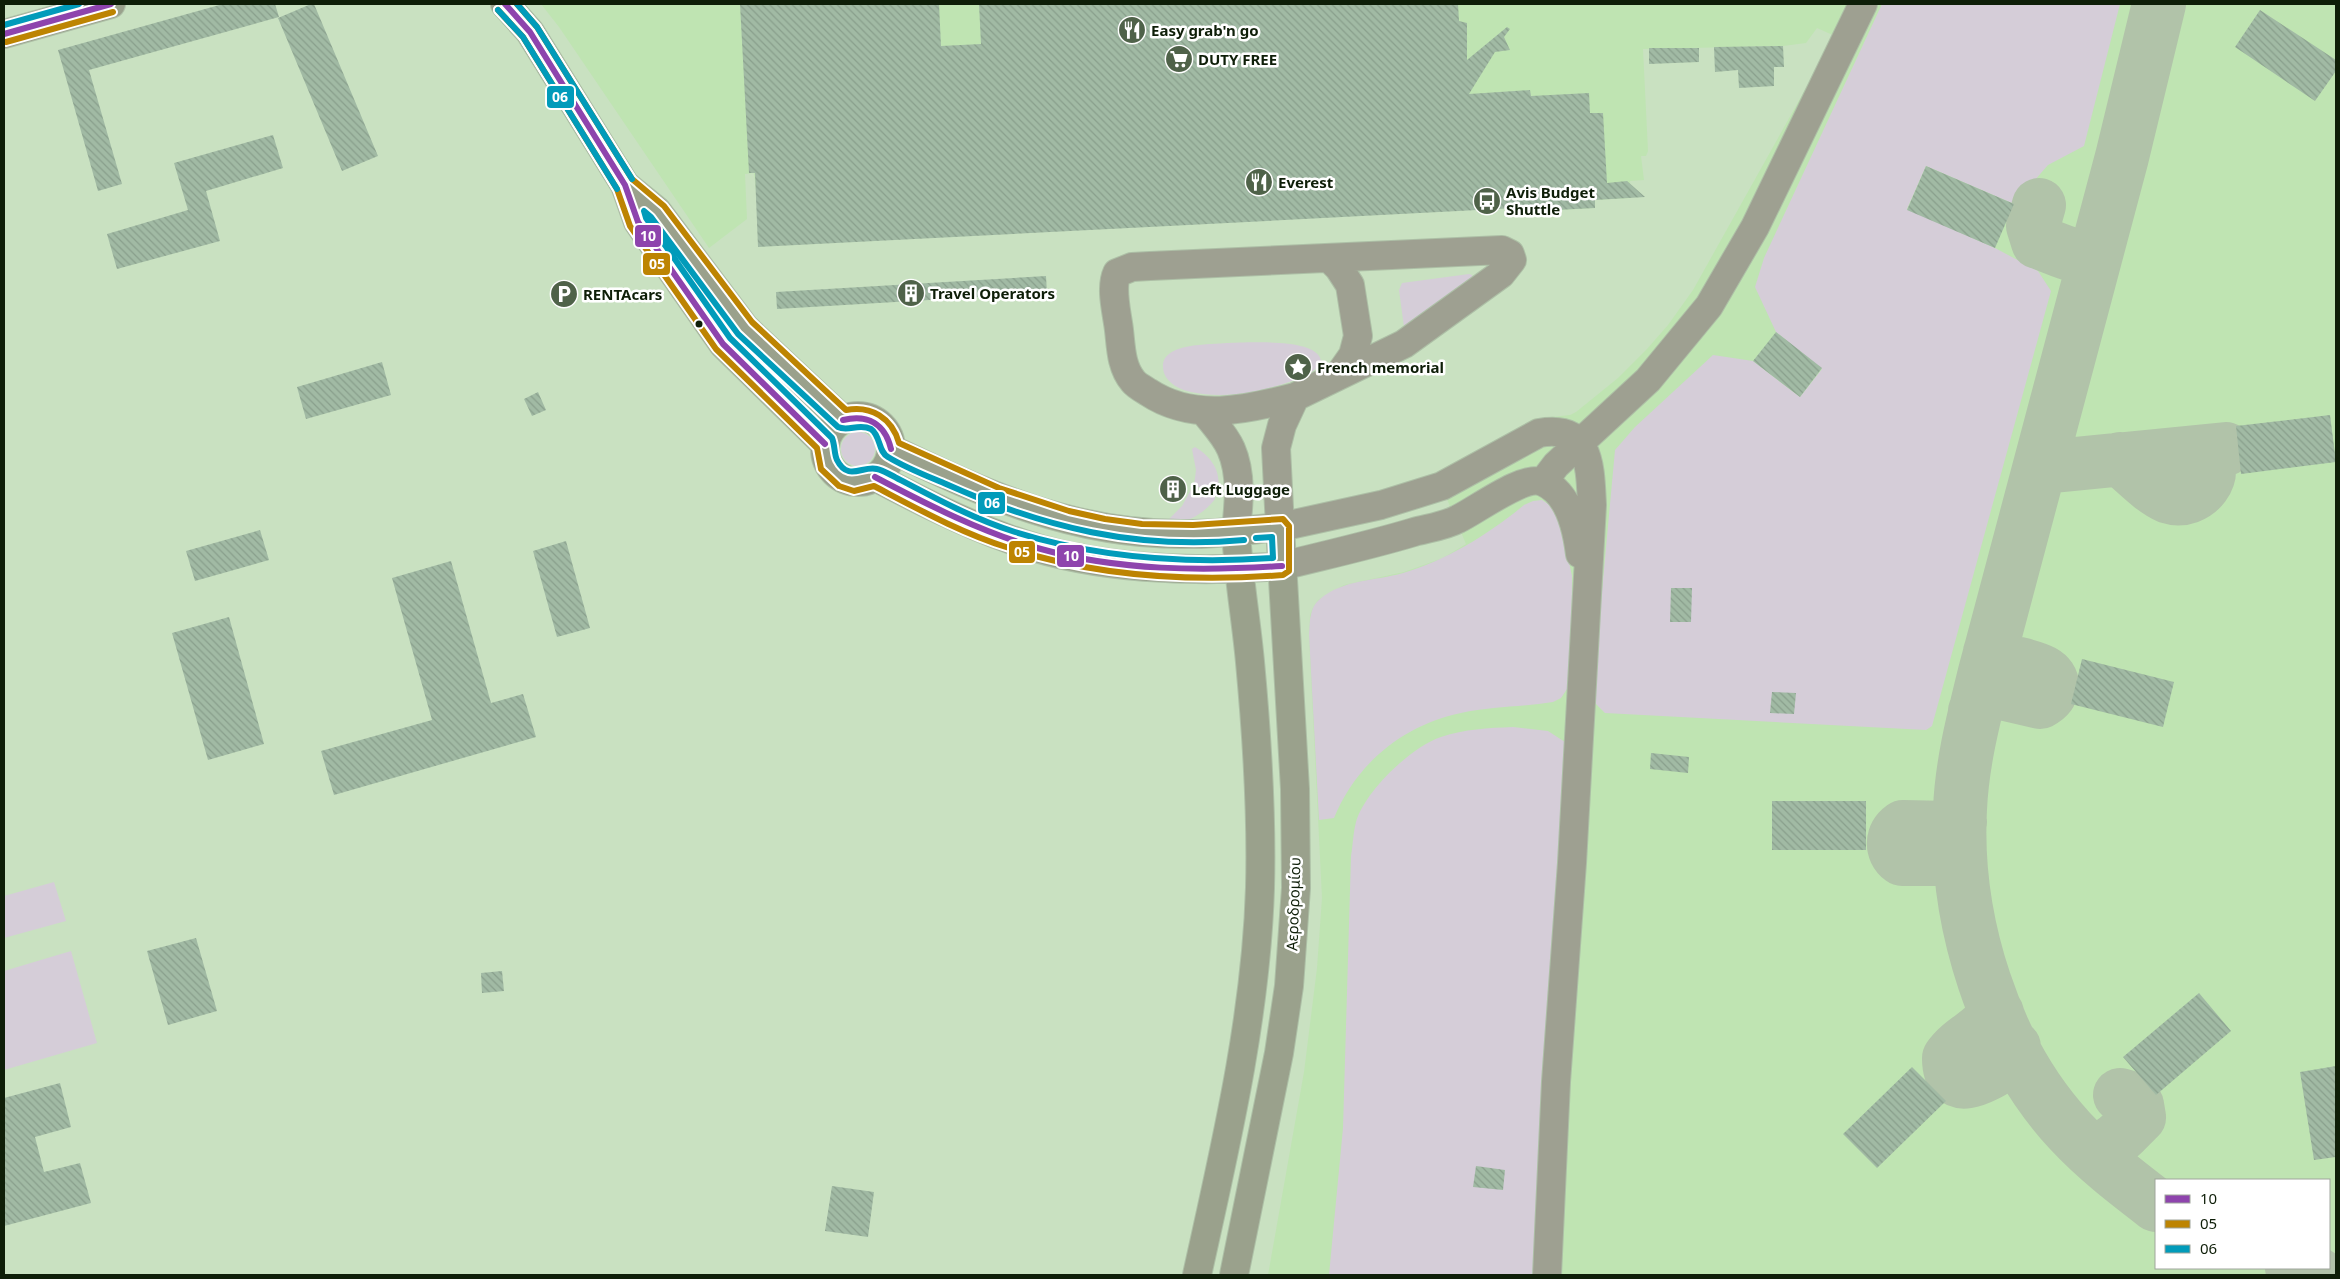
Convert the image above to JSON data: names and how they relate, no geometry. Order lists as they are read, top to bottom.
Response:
{
  "streets": {
    "main road": ["Αεροδρομίου"]
  },
  "places": {
    "restaurant": ["Easy grab'n go", "Everest"],
    "supermarket": ["DUTY FREE"],
    "bus stop": ["Avis Budget Shuttle"],
    "building": ["Travel Operators", "Left Luggage"],
    "parking": ["RENTAcars"],
    "place": ["French memorial"]
  },
  "lines": ["transit line 10", "transit line 05", "transit line 06"],
  "legend": ["10", "05", "06"]
}
